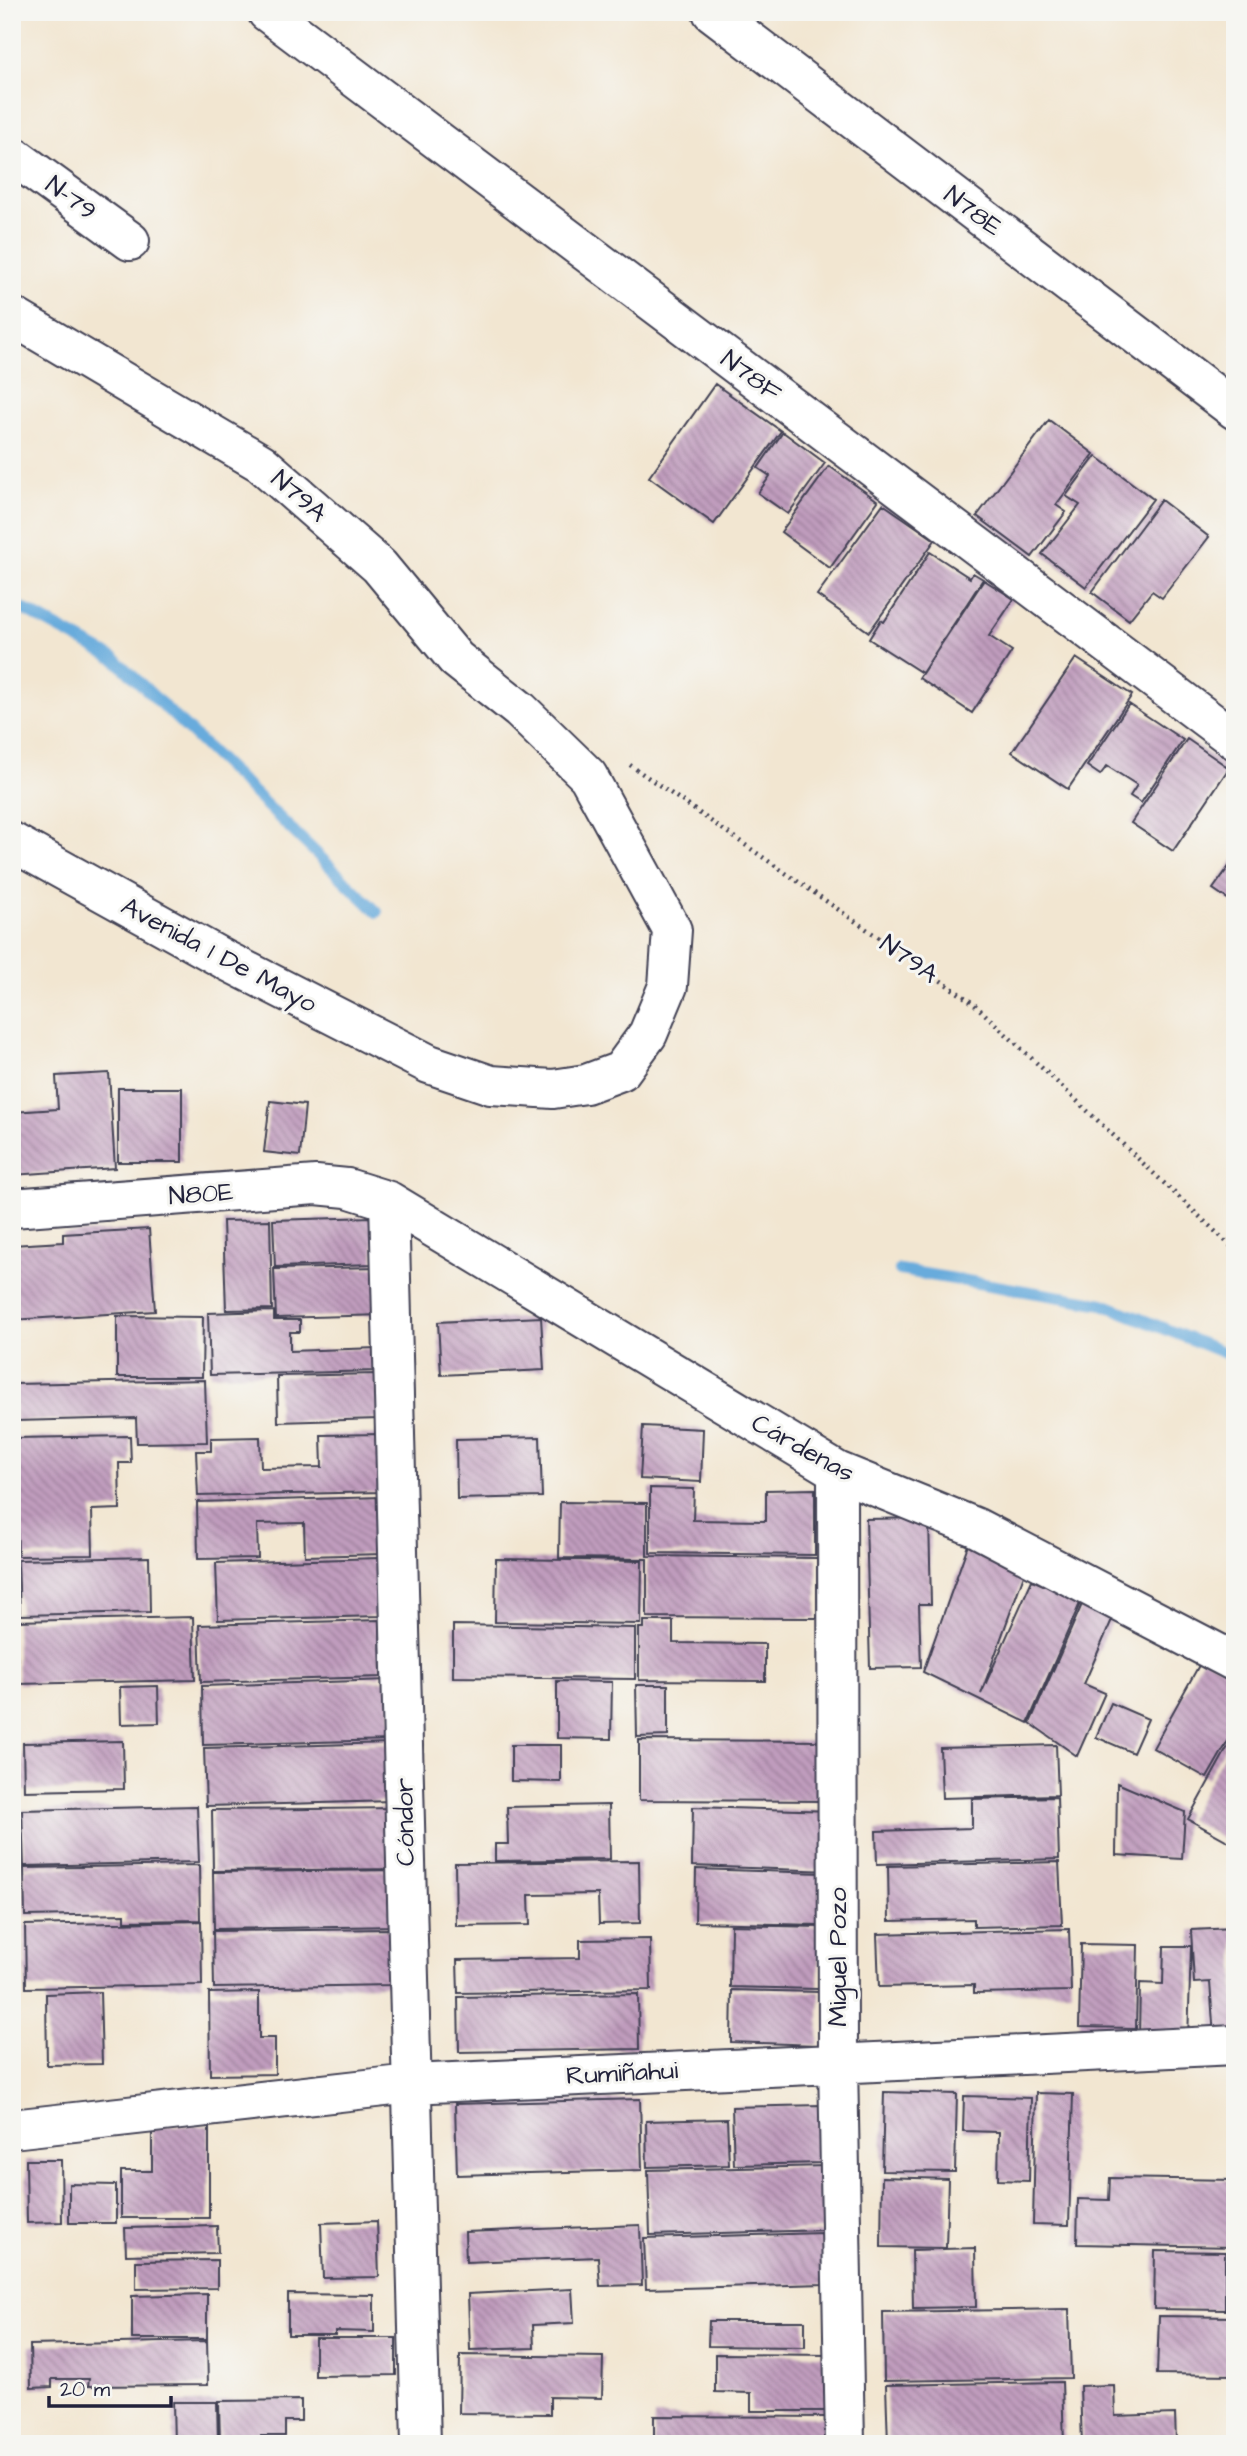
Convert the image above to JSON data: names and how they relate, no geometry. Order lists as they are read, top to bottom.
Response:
{
  "streets": {
    "street": [
      "N-79",
      "N78E",
      "N78F",
      "N79A",
      "Avenida 1 De Mayo",
      "N80E",
      "Cárdenas",
      "Cóndor",
      "Miguel Pozo",
      "Rumiñahui"
    ]
  },
  "crossings": [
    ["N79A", "Avenida 1 De Mayo"],
    ["N80E", "Cárdenas"],
    ["N80E", "Cóndor"],
    ["Cárdenas", "Cóndor"],
    ["Cárdenas", "Miguel Pozo"],
    ["Cóndor", "Rumiñahui"],
    ["Miguel Pozo", "Rumiñahui"]
  ],
  "scale_bar": "20 m"
}
